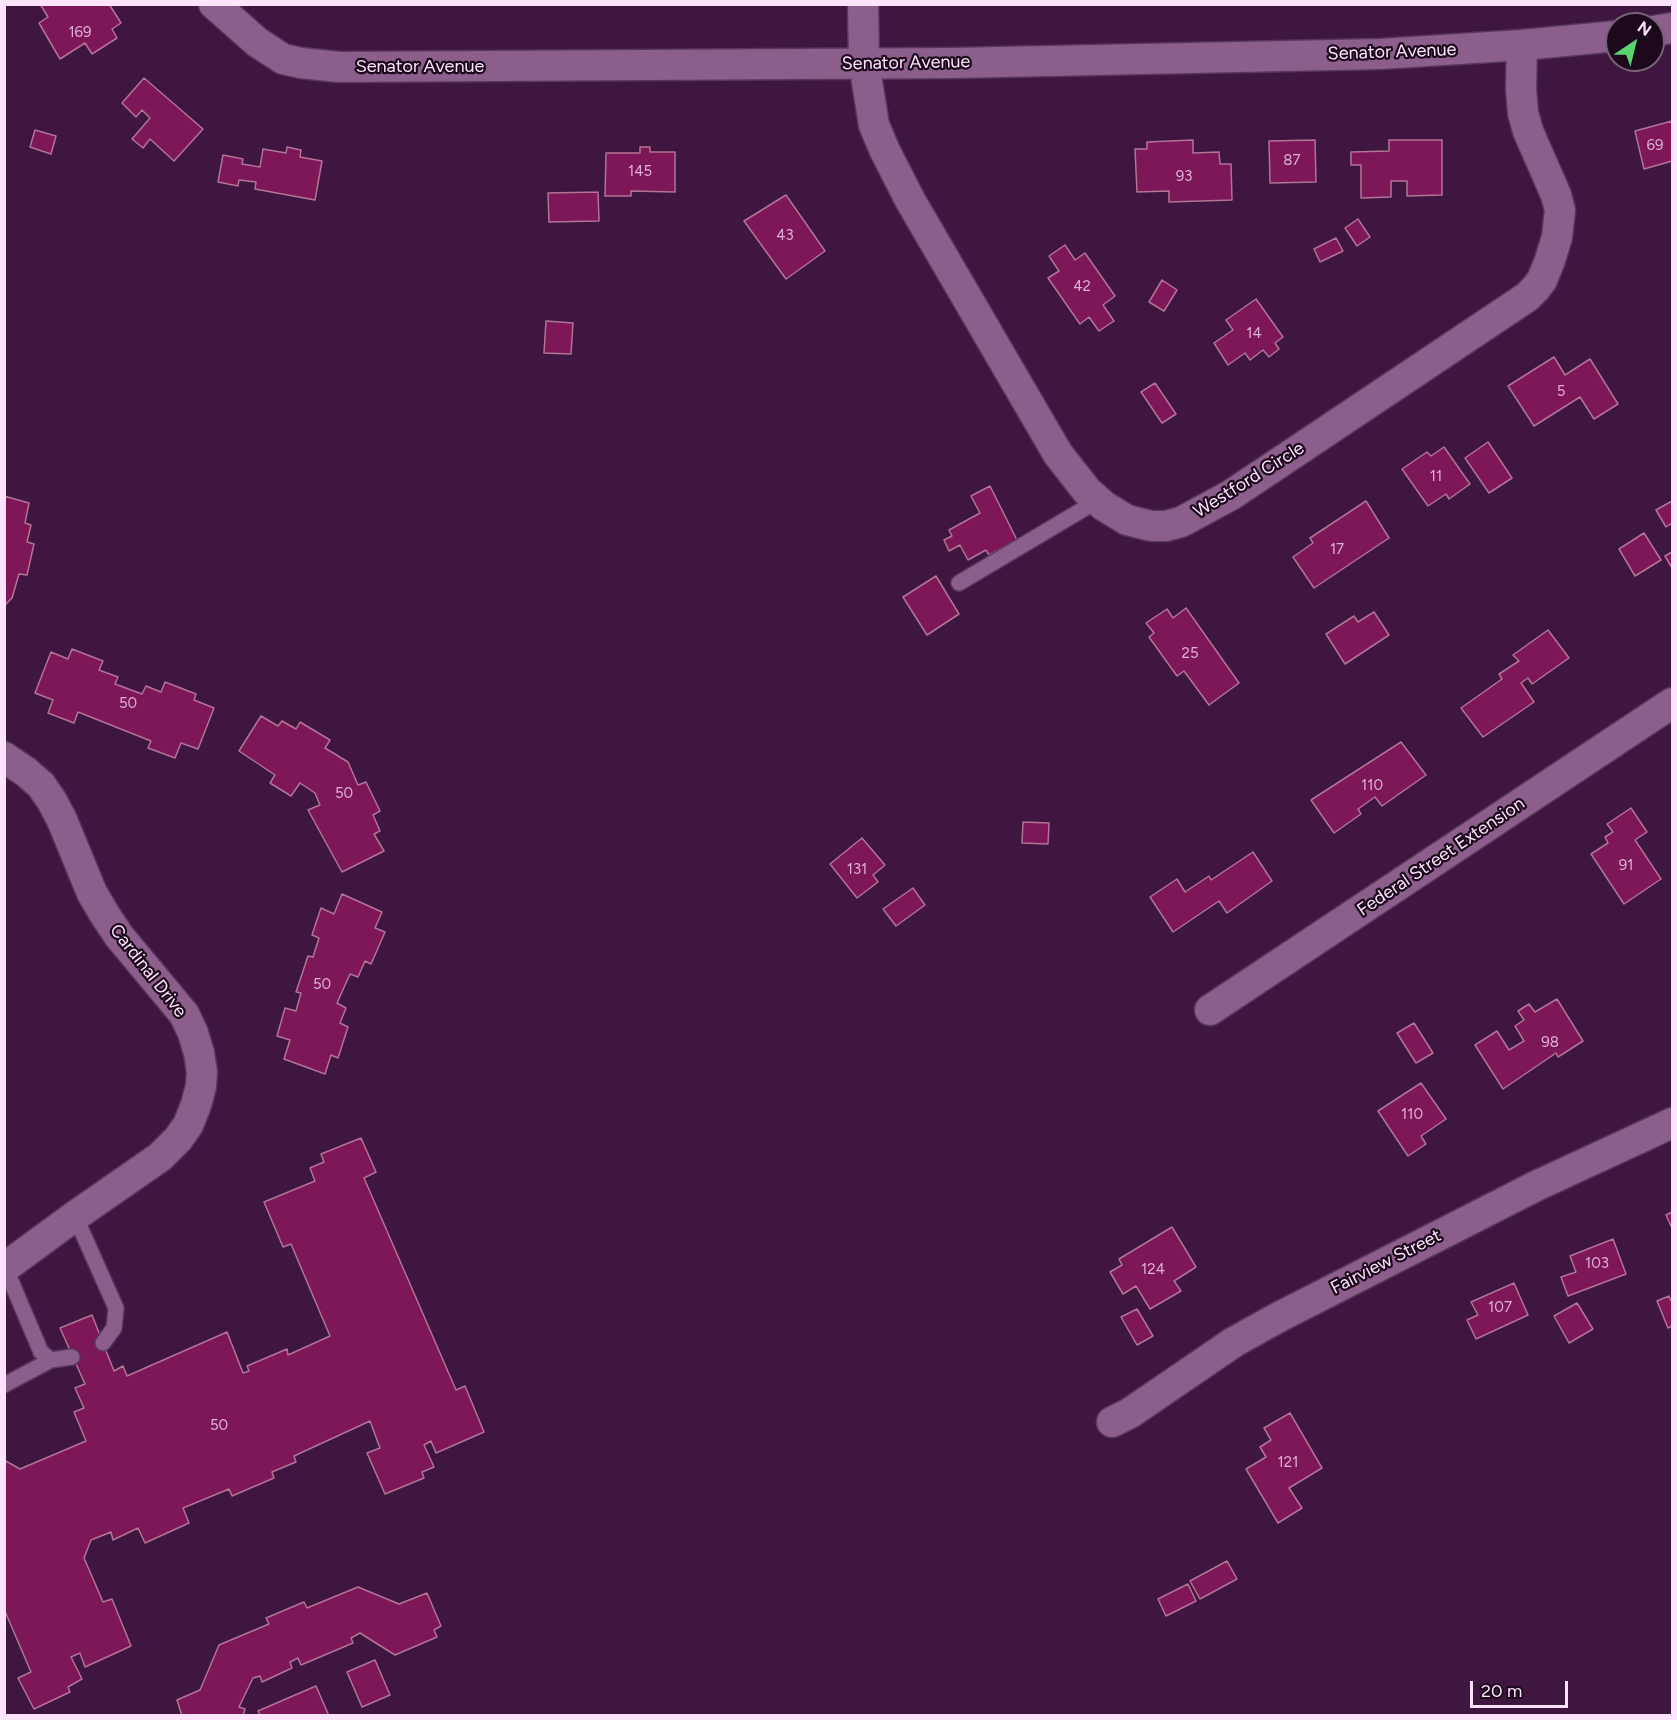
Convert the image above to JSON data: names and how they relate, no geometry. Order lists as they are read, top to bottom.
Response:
{
  "streets": {
    "street": [
      "Senator Avenue",
      "Westford Circle",
      "Federal Street Extension",
      "Cardinal Drive",
      "Fairview Street"
    ]
  },
  "crossings": [
    ["Senator Avenue", "Westford Circle"]
  ],
  "house_numbers": [
    "169",
    "69",
    "87",
    "145",
    "93",
    "43",
    "42",
    "14",
    "5",
    "11",
    "17",
    "25",
    "50",
    "110",
    "50",
    "91",
    "131",
    "50",
    "98",
    "110",
    "103",
    "124",
    "107",
    "50",
    "121"
  ],
  "scale_bar": "20 m",
  "north": "top right"
}
